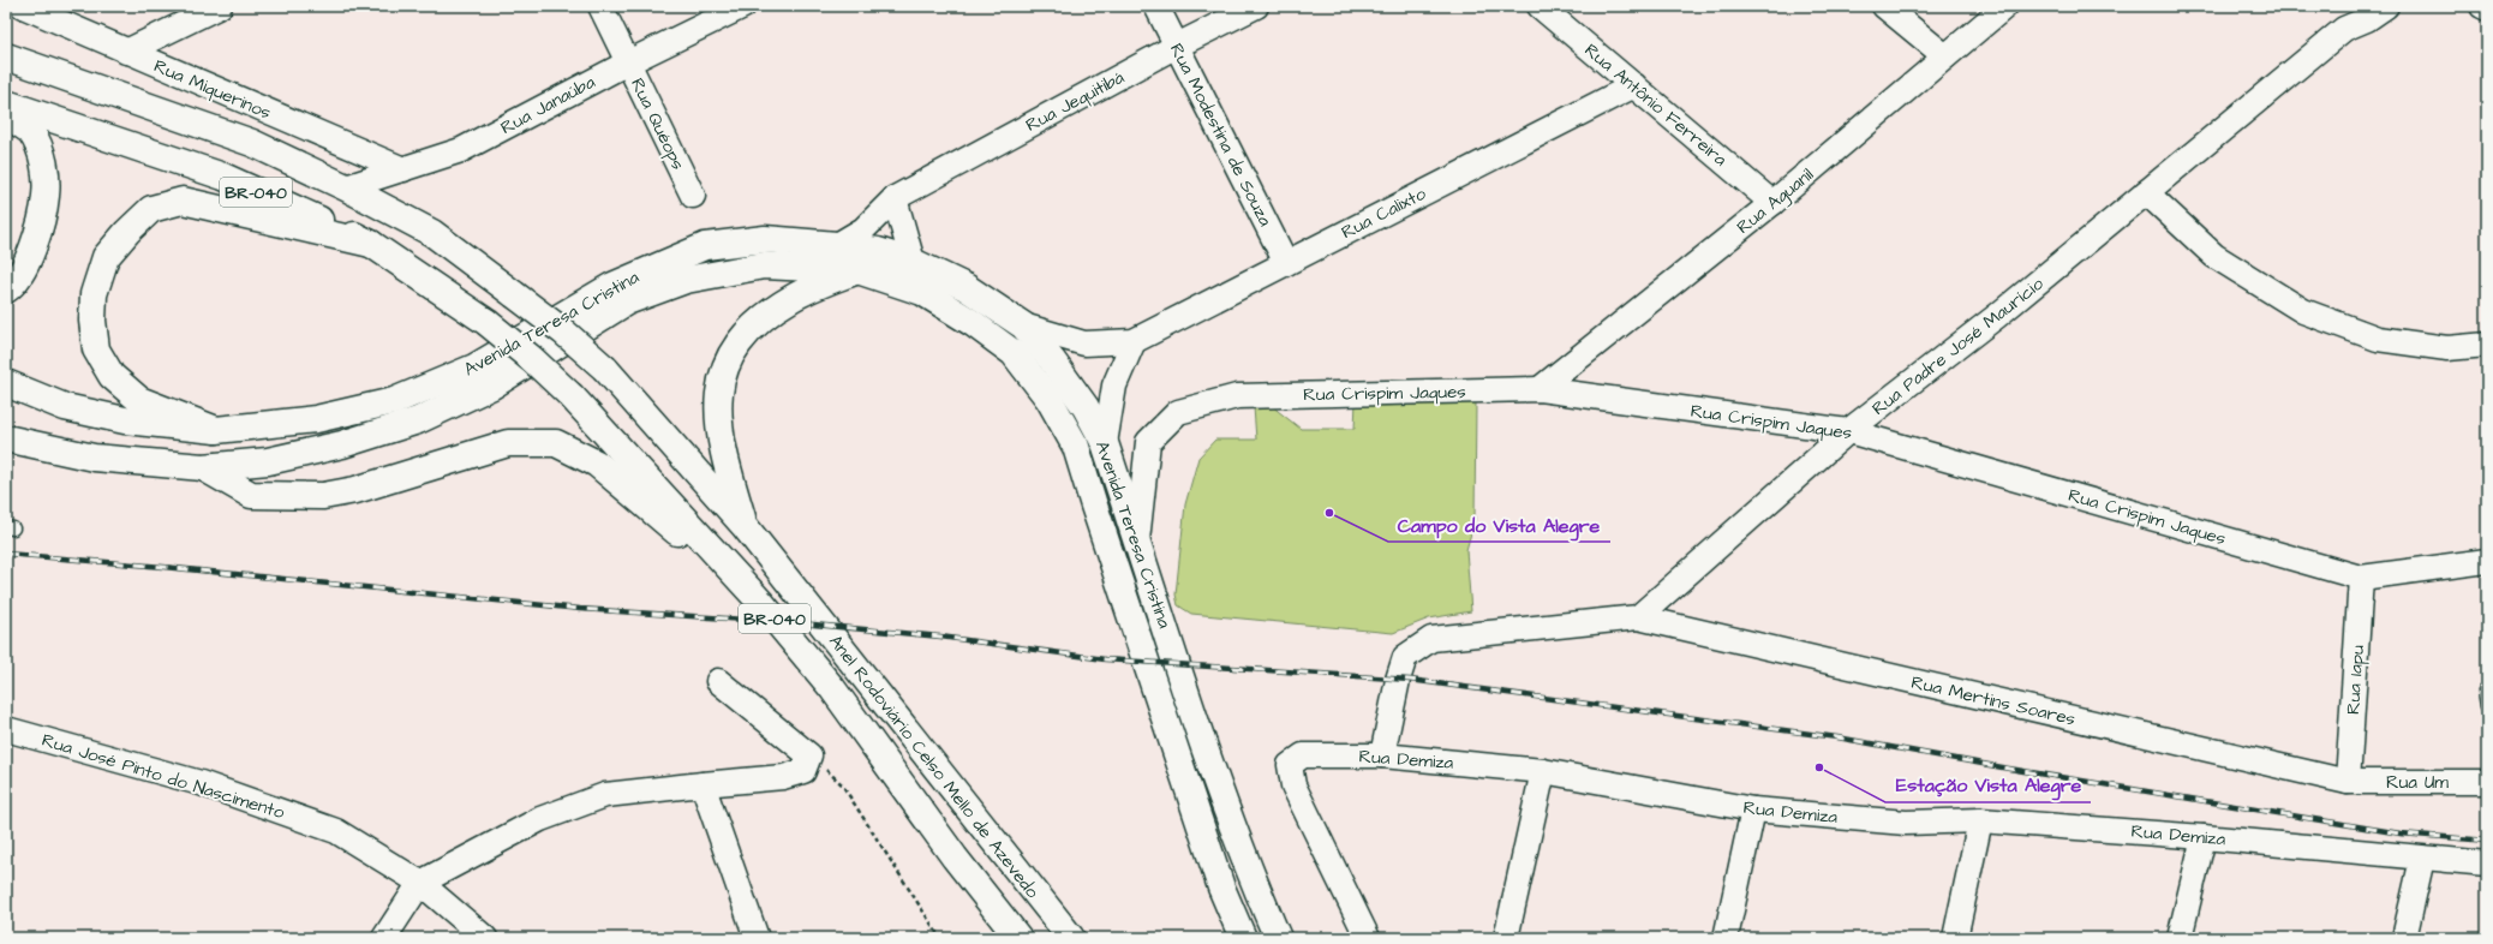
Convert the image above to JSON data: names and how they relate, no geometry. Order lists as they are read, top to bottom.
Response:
{
  "streets": {
    "main road": ["BR-040", "Avenida Teresa Cristina", "Anel Rodoviário Celso Mello de Azevedo"],
    "street": [
      "Rua Miquerinos",
      "Rua Jequitibá",
      "Rua Janaúba",
      "Rua Antônio Ferreira",
      "Rua Quéops",
      "Rua Modestina de Souza",
      "Rua Aguanil",
      "Rua Calixto",
      "Rua Padre José Maurício",
      "Rua Crispim Jaques",
      "Rua Iapu",
      "Rua Mertins Soares",
      "Rua Demiza",
      "Rua José Pinto do Nascimento",
      "Rua Um"
    ]
  },
  "crossings": [
    ["Rua Miquerinos", "Rua Janaúba"],
    ["Rua Jequitibá", "Rua Modestina de Souza"],
    ["Rua Jequitibá", "Avenida Teresa Cristina"],
    ["Rua Janaúba", "Rua Quéops"],
    ["Rua Janaúba", "Anel Rodoviário Celso Mello de Azevedo"],
    ["Rua Antônio Ferreira", "Rua Aguanil"],
    ["Rua Antônio Ferreira", "Rua Calixto"],
    ["Rua Modestina de Souza", "Rua Calixto"],
    ["Rua Aguanil", "Rua Crispim Jaques"],
    ["Rua Calixto", "Avenida Teresa Cristina"],
    ["Avenida Teresa Cristina", "Rua Crispim Jaques"],
    ["Rua Padre José Maurício", "Rua Crispim Jaques"],
    ["Rua Padre José Maurício", "Rua Mertins Soares"],
    ["Rua Crispim Jaques", "Rua Iapu"],
    ["Rua Iapu", "Rua Mertins Soares"],
    ["Rua Iapu", "Rua Um"],
    ["Rua Mertins Soares", "Rua Um"]
  ],
  "places": ["Campo do Vista Alegre", "Estação Vista Alegre"]
}
